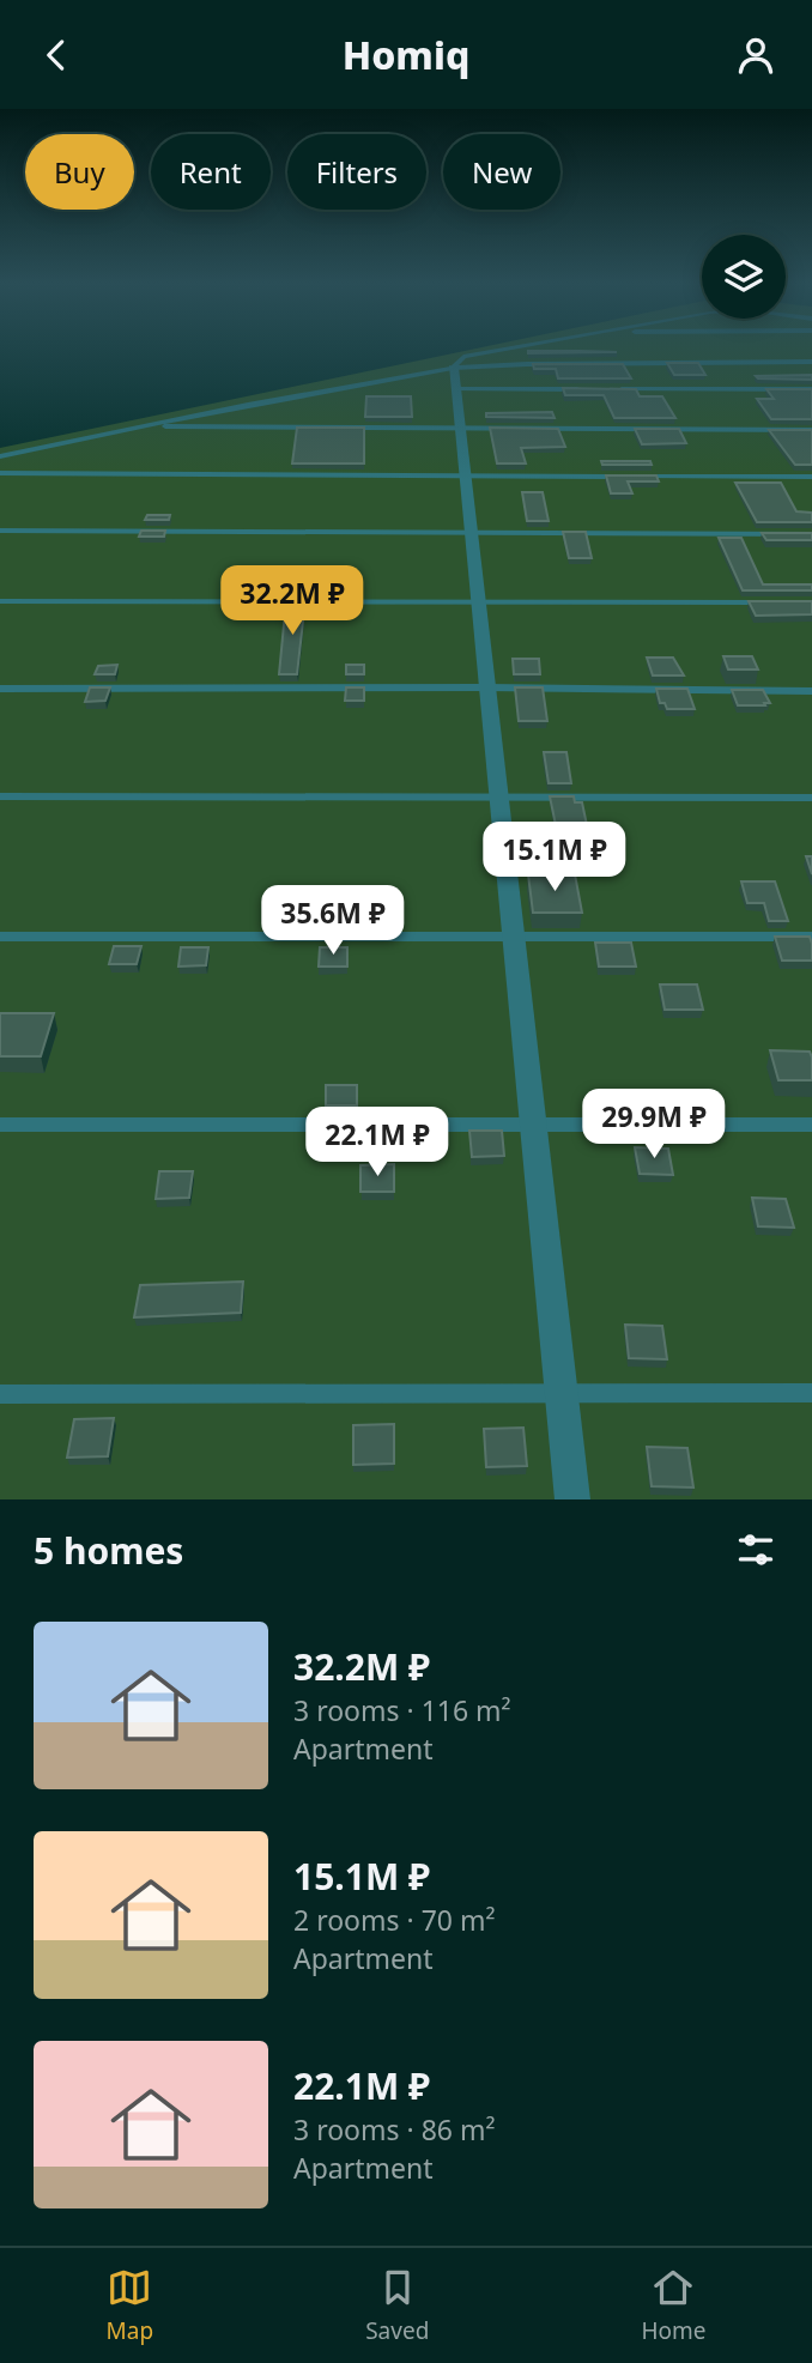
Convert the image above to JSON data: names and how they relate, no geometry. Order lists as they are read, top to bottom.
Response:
{
  "page": {
    "header": "Homiq",
    "chip": [
      "Buy",
      "Rent",
      "Filters",
      "New"
    ],
    "price": [
      "32.2M ₽",
      "15.1M ₽",
      "35.6M ₽",
      "29.9M ₽",
      "22.1M ₽"
    ],
    "heading": "5 homes",
    "list": [
      {
        "name": "32.2M ₽",
        "note": "3 rooms · 116 m² · Apartment"
      },
      {
        "name": "15.1M ₽",
        "note": "2 rooms · 70 m² · Apartment"
      },
      {
        "name": "22.1M ₽",
        "note": "3 rooms · 86 m² · Apartment"
      }
    ],
    "tabs": ["Map", "Saved", "Home"]
  }
}
